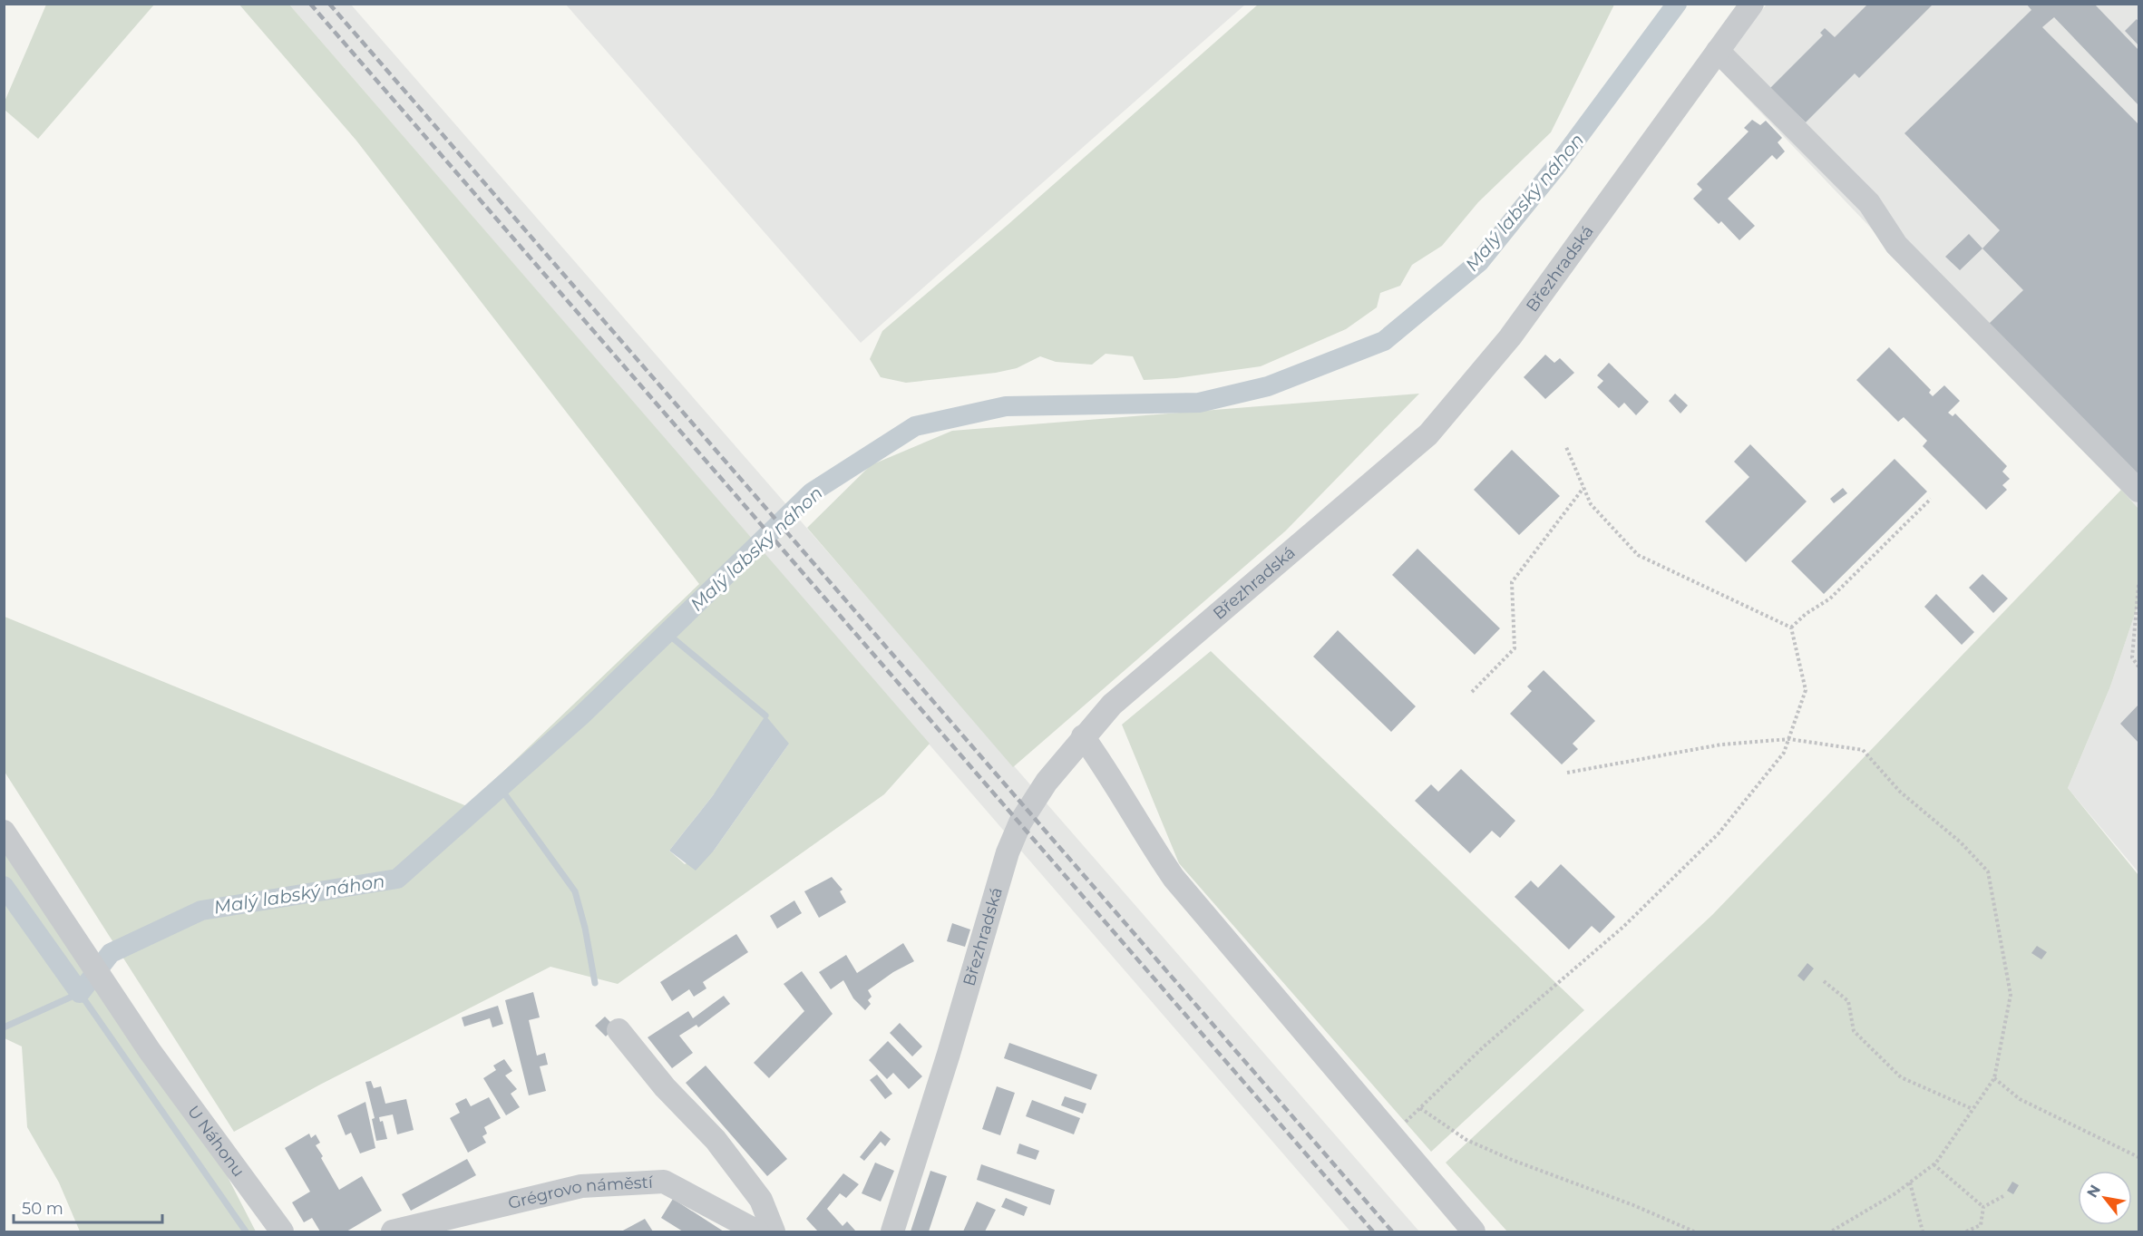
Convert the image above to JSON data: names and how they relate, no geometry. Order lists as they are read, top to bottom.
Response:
{
  "streets": {
    "street": ["Březhradská", "U Náhonu", "Grégrovo náměstí"]
  },
  "water": ["Malý labský náhon"],
  "scale_bar": "50 m",
  "north": "top left"
}
